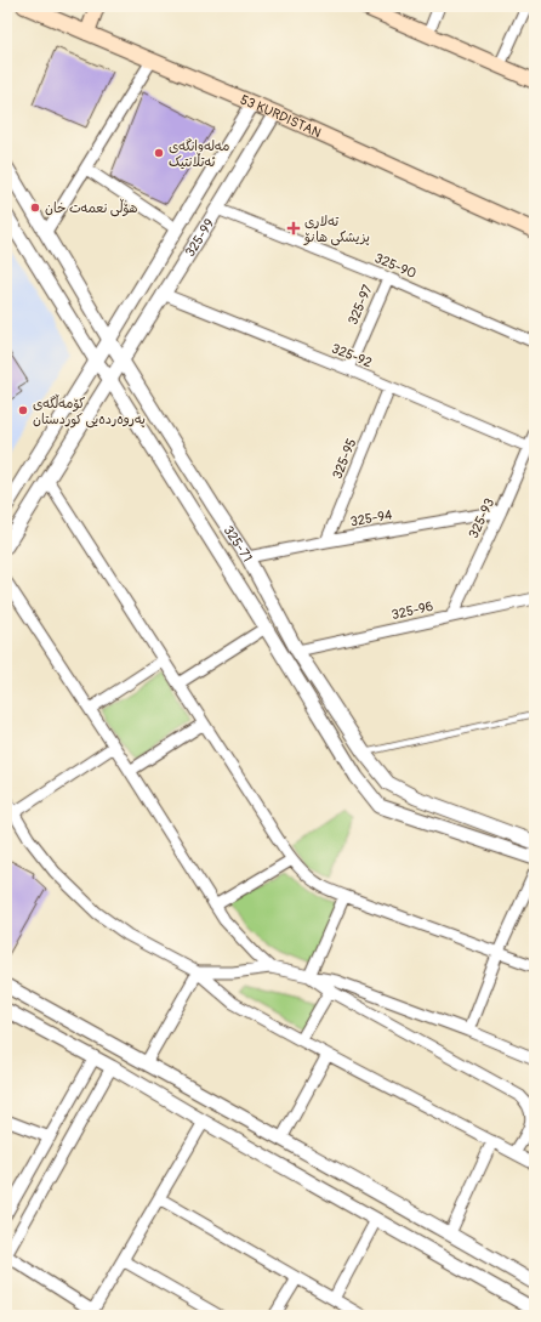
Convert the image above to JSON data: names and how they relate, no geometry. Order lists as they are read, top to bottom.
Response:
{
  "streets": {
    "main road": ["53 KURDISTAN"],
    "street": [
      "325-99",
      "325-90",
      "325-97",
      "325-92",
      "325-95",
      "325-94",
      "325-93",
      "325-71",
      "325-96"
    ]
  },
  "crossings": [
    ["53 KURDISTAN", "325-99"],
    ["325-99", "325-90"],
    ["325-99", "325-92"],
    ["325-99", "325-71"],
    ["325-90", "325-97"],
    ["325-97", "325-92"],
    ["325-92", "325-95"],
    ["325-92", "325-93"],
    ["325-95", "325-94"],
    ["325-94", "325-93"],
    ["325-94", "325-71"],
    ["325-93", "325-96"],
    ["325-71", "325-96"]
  ],
  "places": {
    "other": ["مەلەوانگەی ئەتڵانتیک", "هۆڵی نعمەت خان", "كۆمەڵگەی پەروەردەیی كوردستان"],
    "health": ["تەلاری پزیشکی هانۆ"]
  }
}
